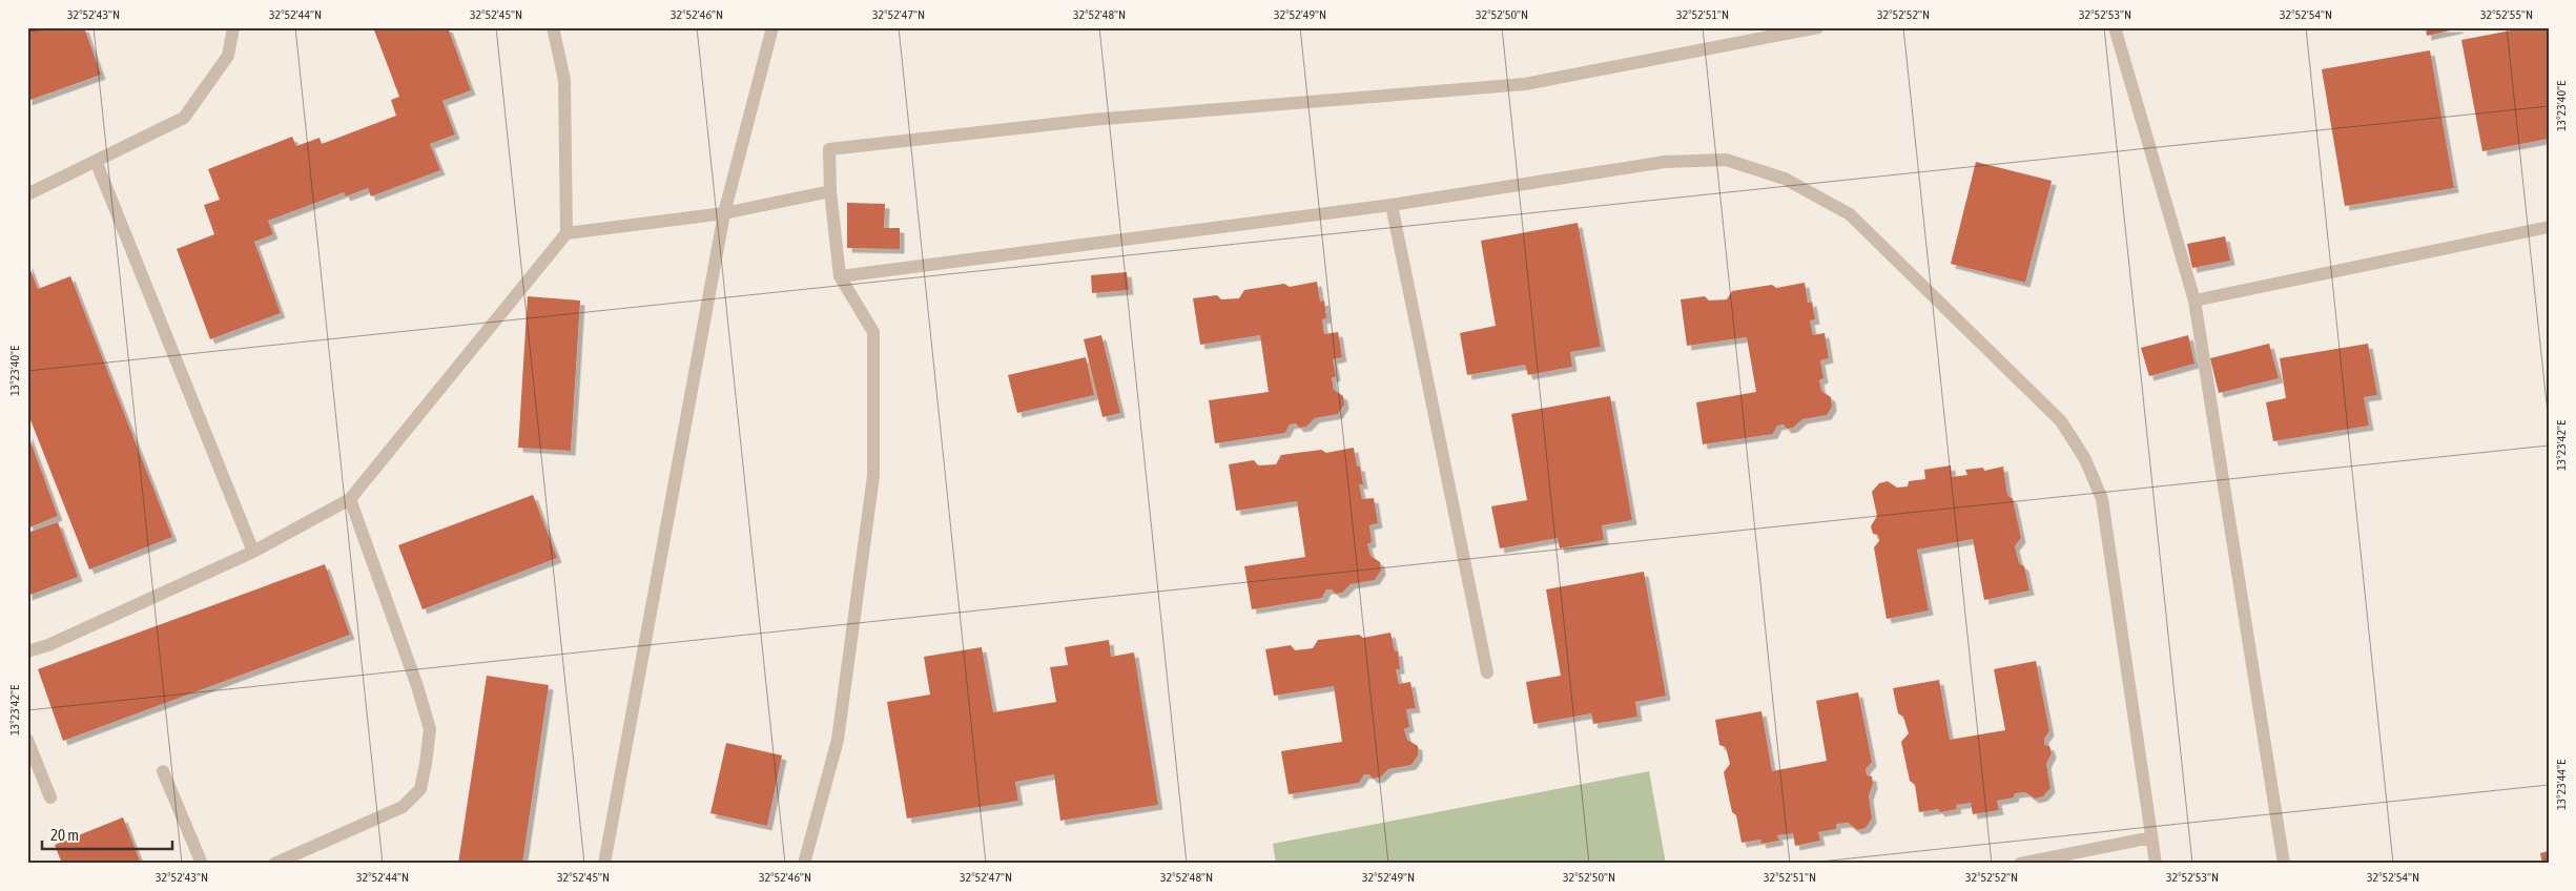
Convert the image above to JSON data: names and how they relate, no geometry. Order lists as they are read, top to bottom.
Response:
{
  "scale_bar": "20 m",
  "coordinates": [
    "32°52'43\"N",
    "32°52'44\"N",
    "32°52'45\"N",
    "32°52'46\"N",
    "32°52'47\"N",
    "32°52'48\"N",
    "32°52'49\"N",
    "32°52'50\"N",
    "32°52'51\"N",
    "32°52'52\"N",
    "32°52'53\"N",
    "32°52'54\"N",
    "32°52'55\"N",
    "13°23'40\"E",
    "13°23'42\"E",
    "13°23'44\"E"
  ]
}
